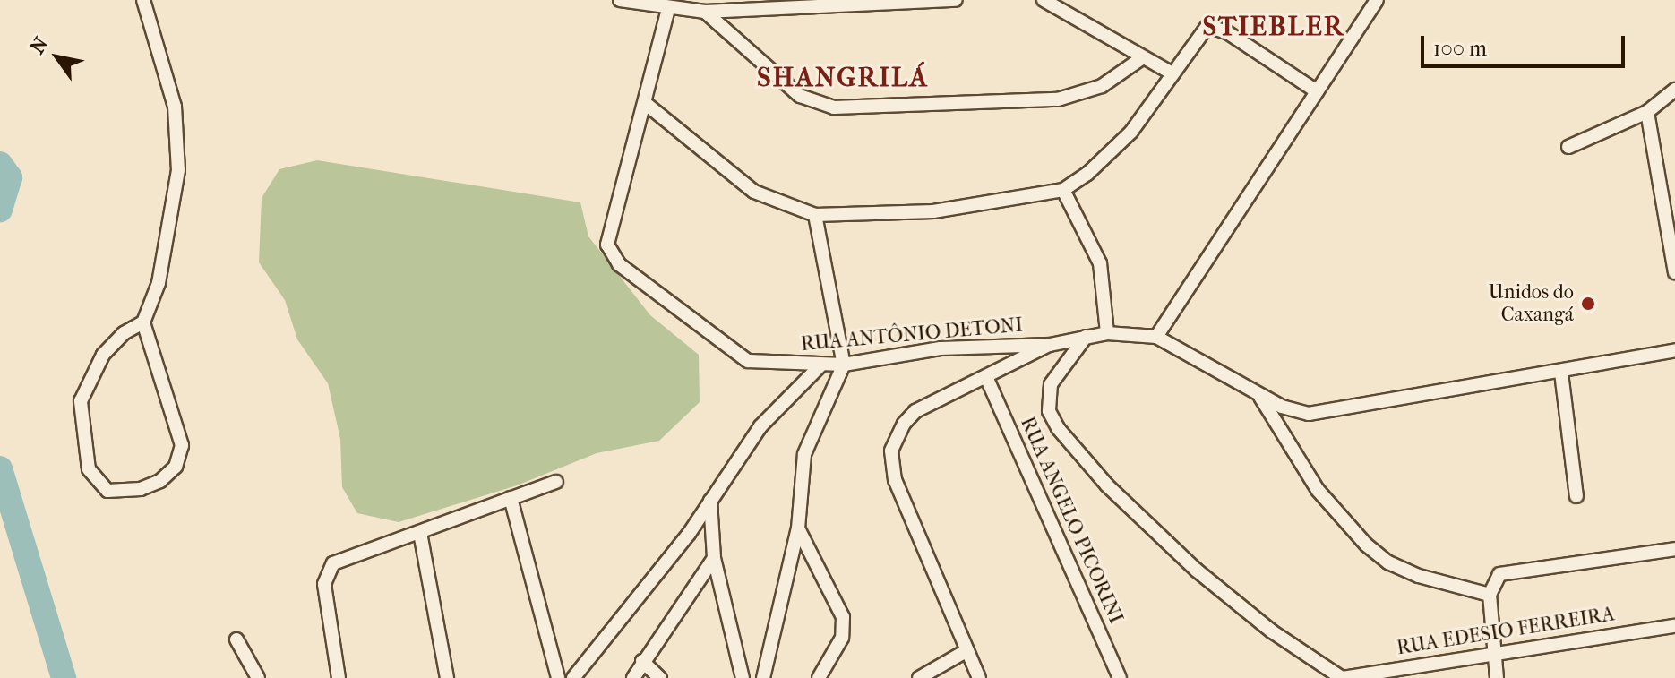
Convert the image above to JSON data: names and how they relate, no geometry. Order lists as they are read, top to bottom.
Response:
{
  "streets": {
    "street": ["RUA ANTÔNIO DETONI", "RUA ANGELO PICORINI", "RUA EDESIO FERREIRA"]
  },
  "districts": ["STIEBLER", "SHANGRILÁ"],
  "places": ["Unidos do Caxangá"],
  "scale_bar": "100 m",
  "north": "top left"
}
